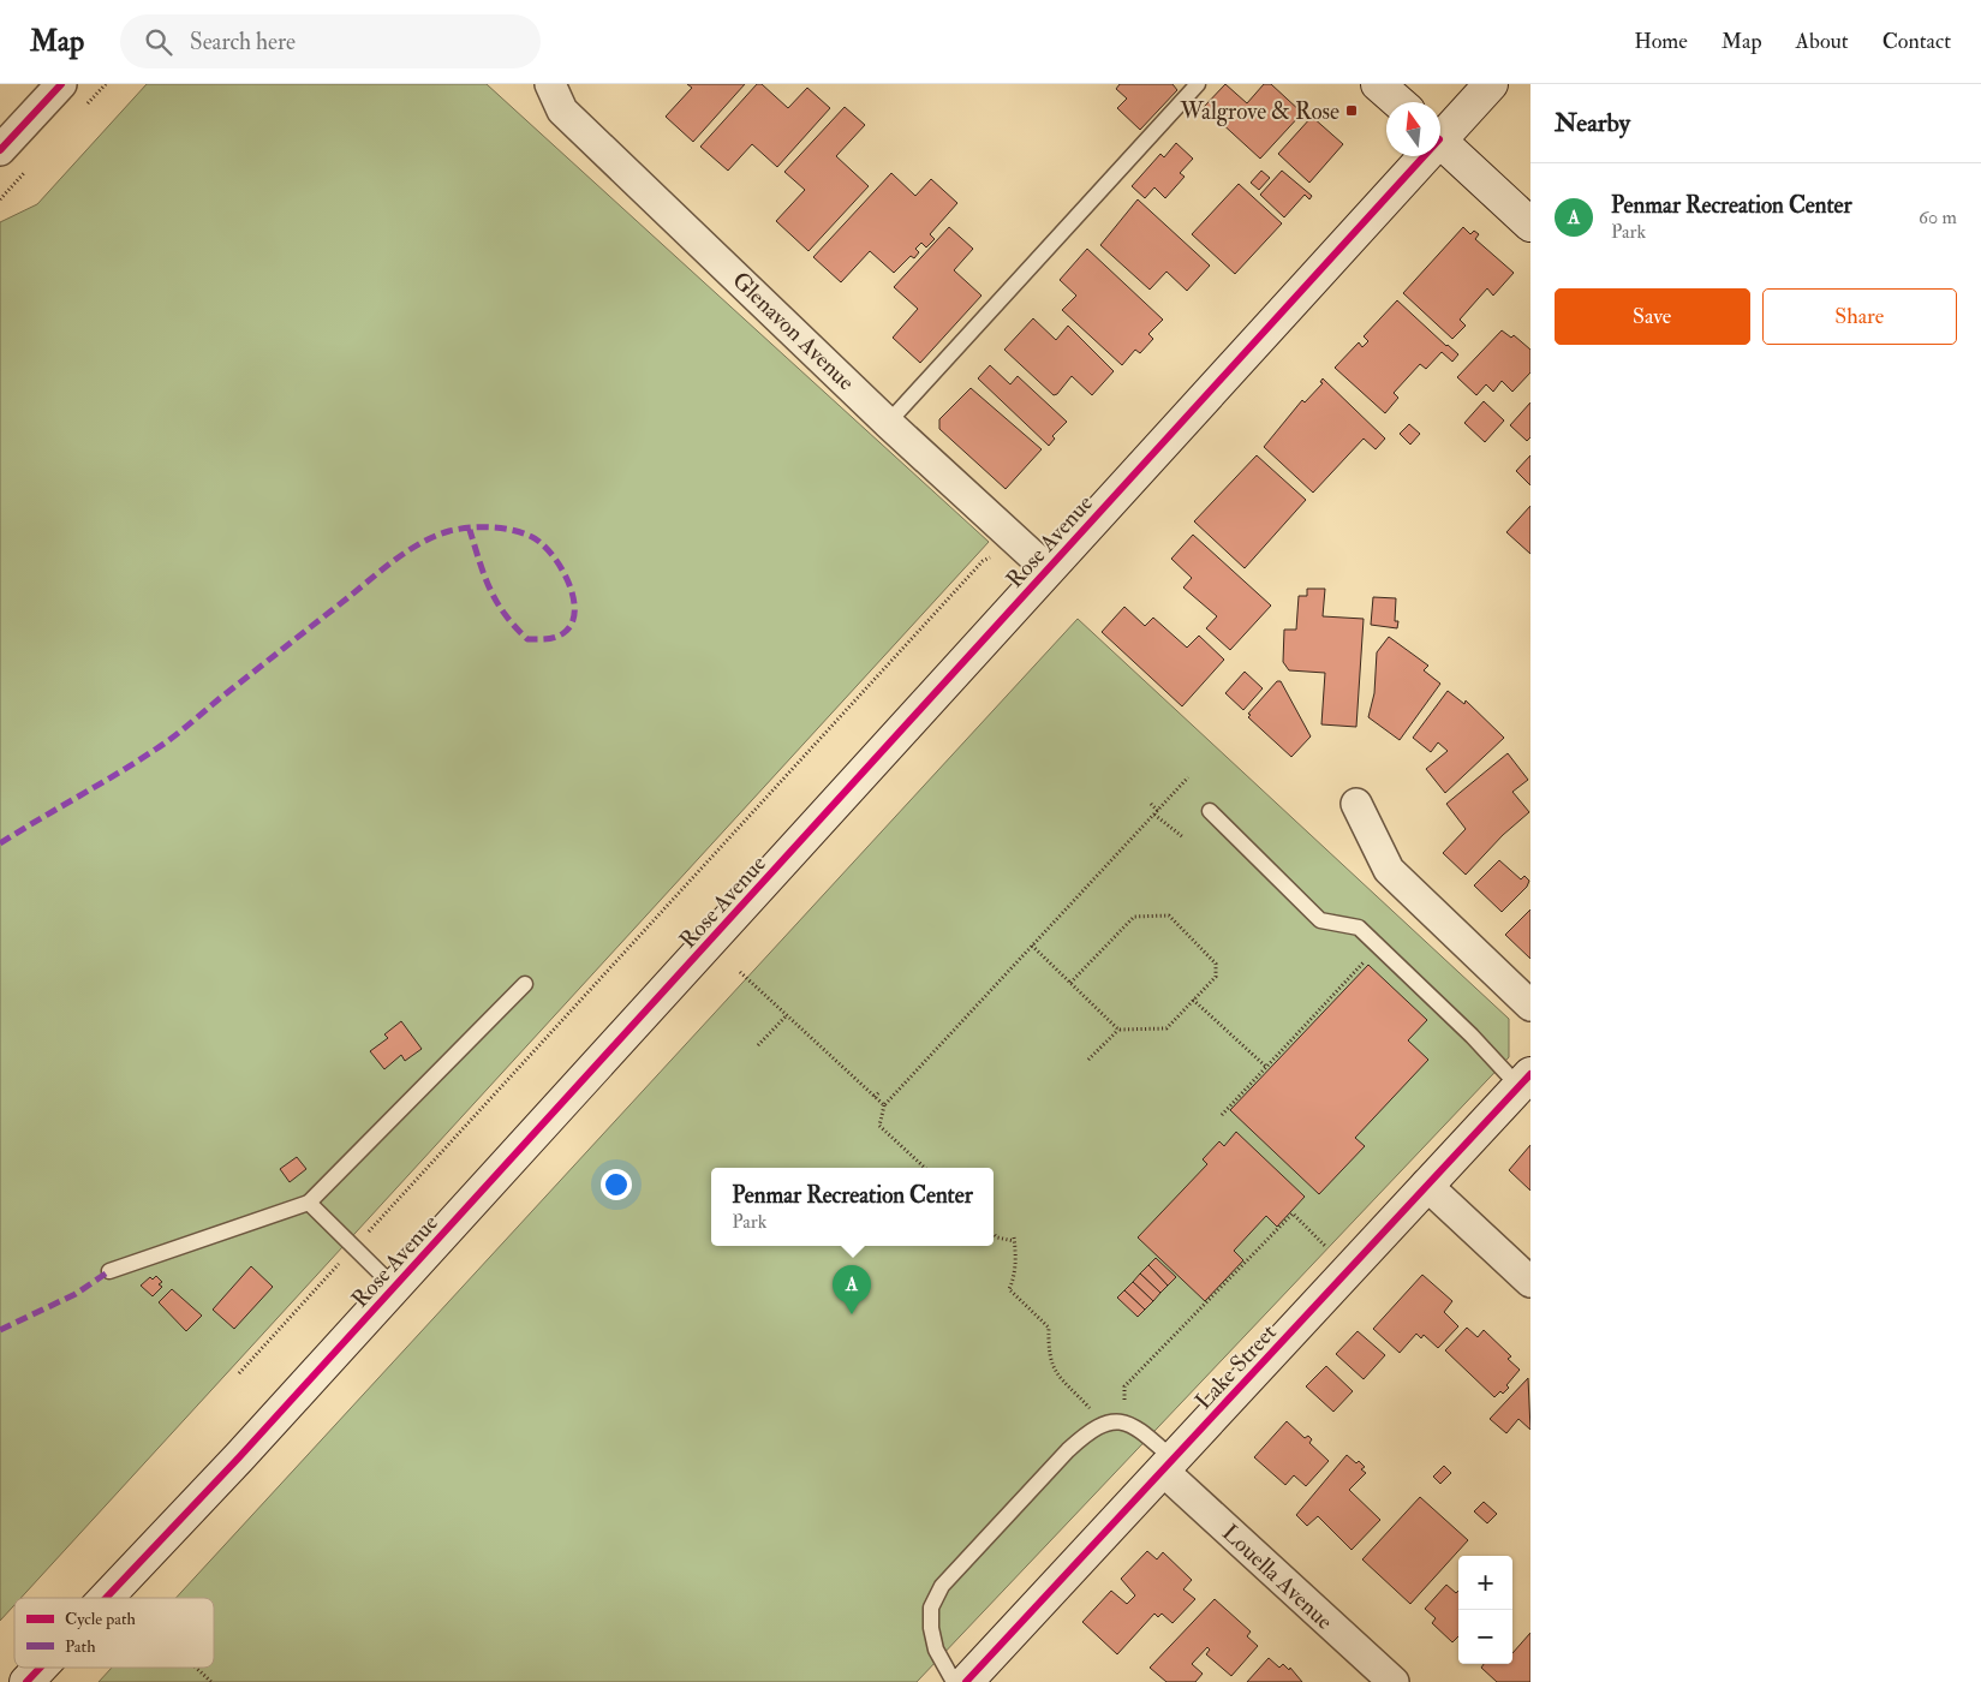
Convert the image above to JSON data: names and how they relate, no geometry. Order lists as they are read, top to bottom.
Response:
{
  "streets": {
    "street": [
      "Glenavon Avenue",
      "Rose Avenue",
      "Lake Street",
      "Louella Avenue"
    ]
  },
  "crossings": [
    ["Glenavon Avenue", "Rose Avenue"],
    ["Lake Street", "Louella Avenue"]
  ],
  "places": {
    "transit": ["Walgrove & Rose"]
  },
  "legend": ["Cycle path", "Path"],
  "north": "top",
  "page": {
    "header": "Map",
    "search": "Search here",
    "nav": [
      "Home",
      "Map",
      "About",
      "Contact"
    ],
    "heading": "Nearby",
    "list": [
      {
        "mark": "A",
        "name": "Penmar Recreation Center",
        "note": "Park",
        "value": "60 m"
      }
    ],
    "buttons": ["Save", "Share"],
    "popup": ["Penmar Recreation Center", "Park"],
    "pins": "A",
    "map_buttons": ["+", "−"]
  }
}
